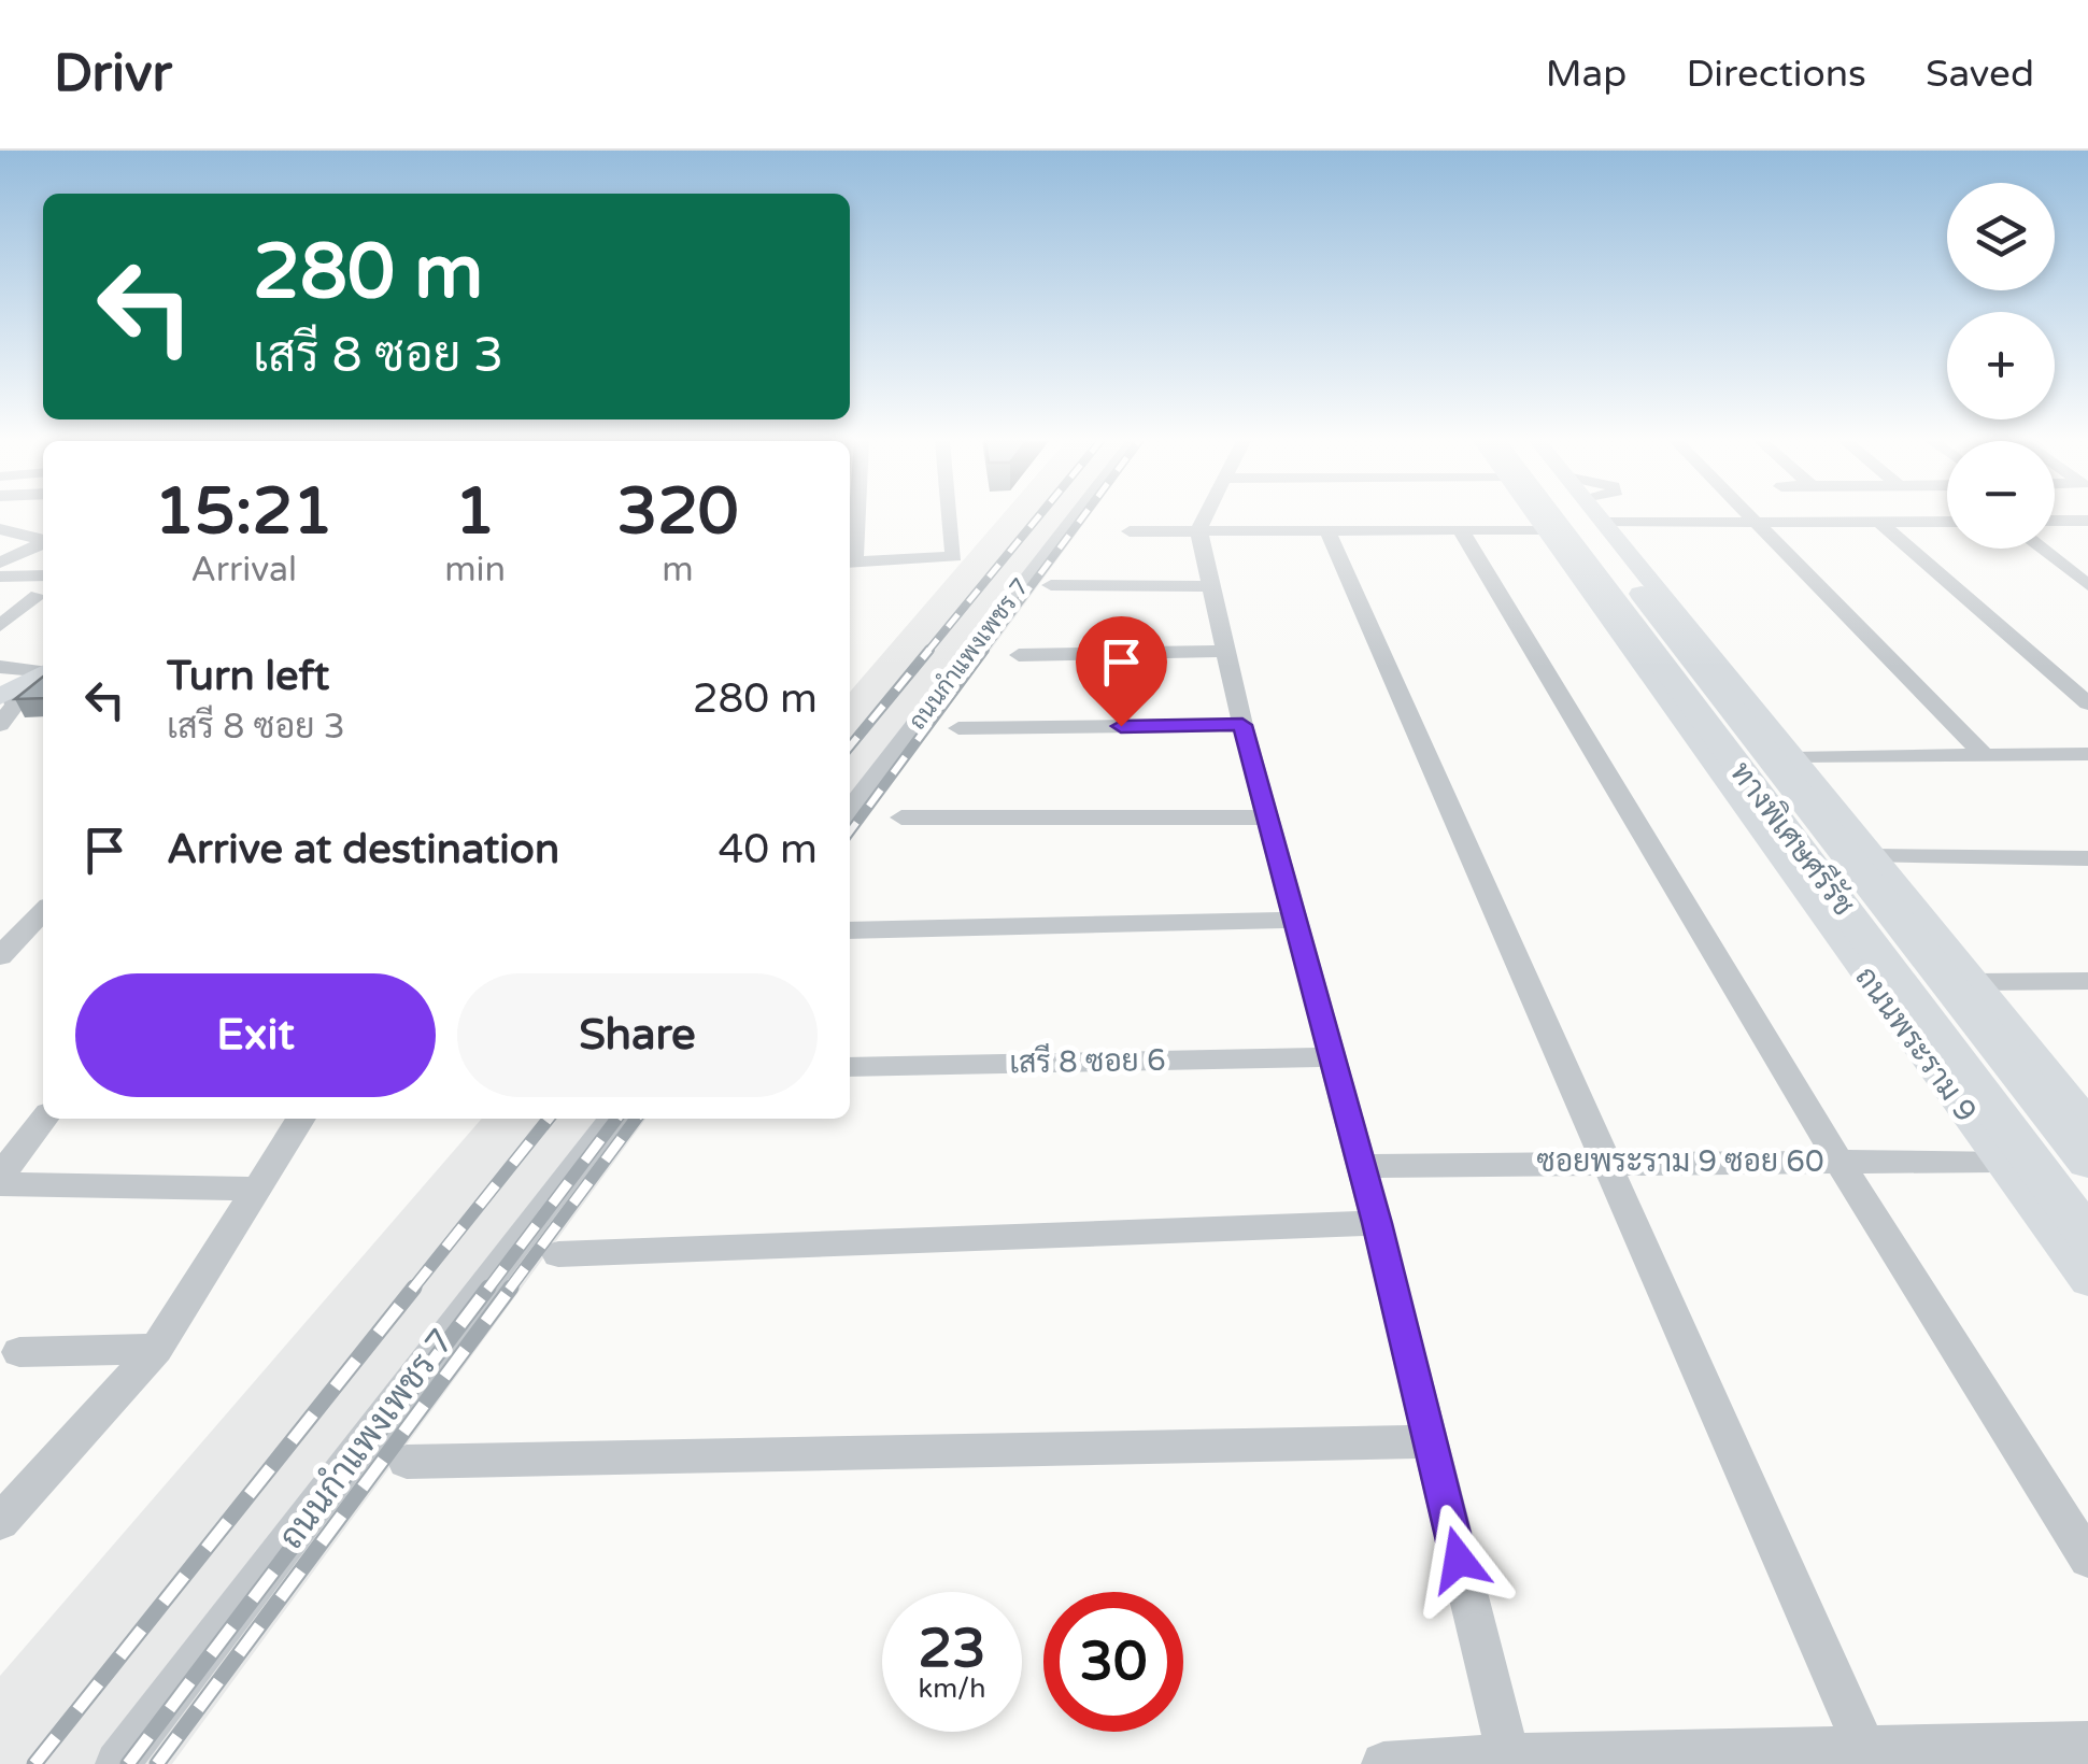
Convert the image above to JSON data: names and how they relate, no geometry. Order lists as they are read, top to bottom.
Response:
{
  "streets": {
    "highway": ["ทางพิเศษศรีรัช"],
    "main road": ["ถนนพระราม 9"],
    "street": ["ถนนกำแพงเพชร 7", "เสรี 8 ซอย 6", "ซอยพระราม 9 ซอย 60"]
  },
  "crossings": [
    ["ถนนพระราม 9", "ซอยพระราม 9 ซอย 60"]
  ],
  "page": {
    "header": "Drivr",
    "nav": ["Map", "Directions", "Saved"],
    "map_buttons": ["+", "−"],
    "turn": ["280 m", "เสรี 8 ซอย 3"],
    "eta": [
      "15:21",
      "Arrival",
      "1",
      "min",
      "320",
      "m"
    ],
    "list": [
      {
        "name": "Turn left",
        "note": "เสรี 8 ซอย 3",
        "value": "280 m"
      },
      {
        "name": "Arrive at destination",
        "value": "40 m"
      }
    ],
    "buttons": ["Exit", "Share"],
    "speed": "23 km/h",
    "limit": "30"
  }
}
